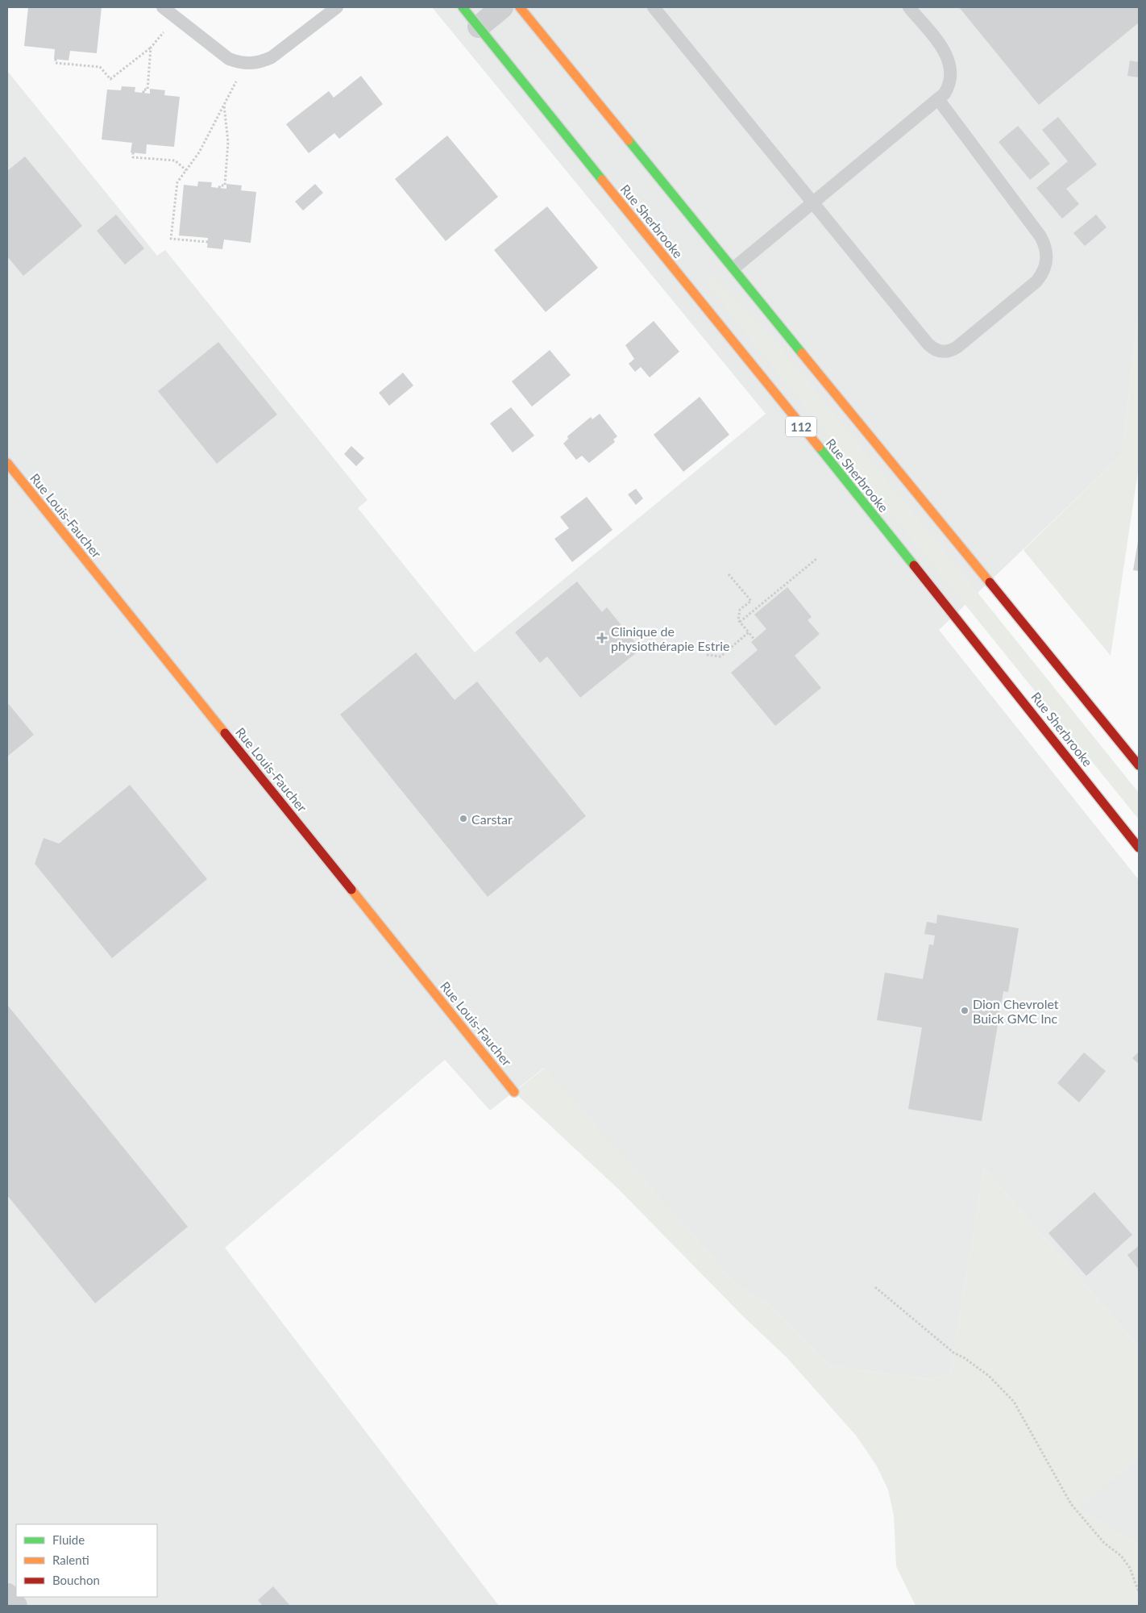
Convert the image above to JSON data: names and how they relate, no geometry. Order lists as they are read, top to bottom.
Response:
{
  "streets": {
    "main road": ["Rue Sherbrooke", "112", "Rue Louis-Faucher"]
  },
  "places": {
    "health": ["Clinique de physiothérapie Estrie"],
    "other": ["Carstar", "Dion Chevrolet Buick GMC Inc"]
  },
  "legend": ["Fluide", "Ralenti", "Bouchon"]
}
